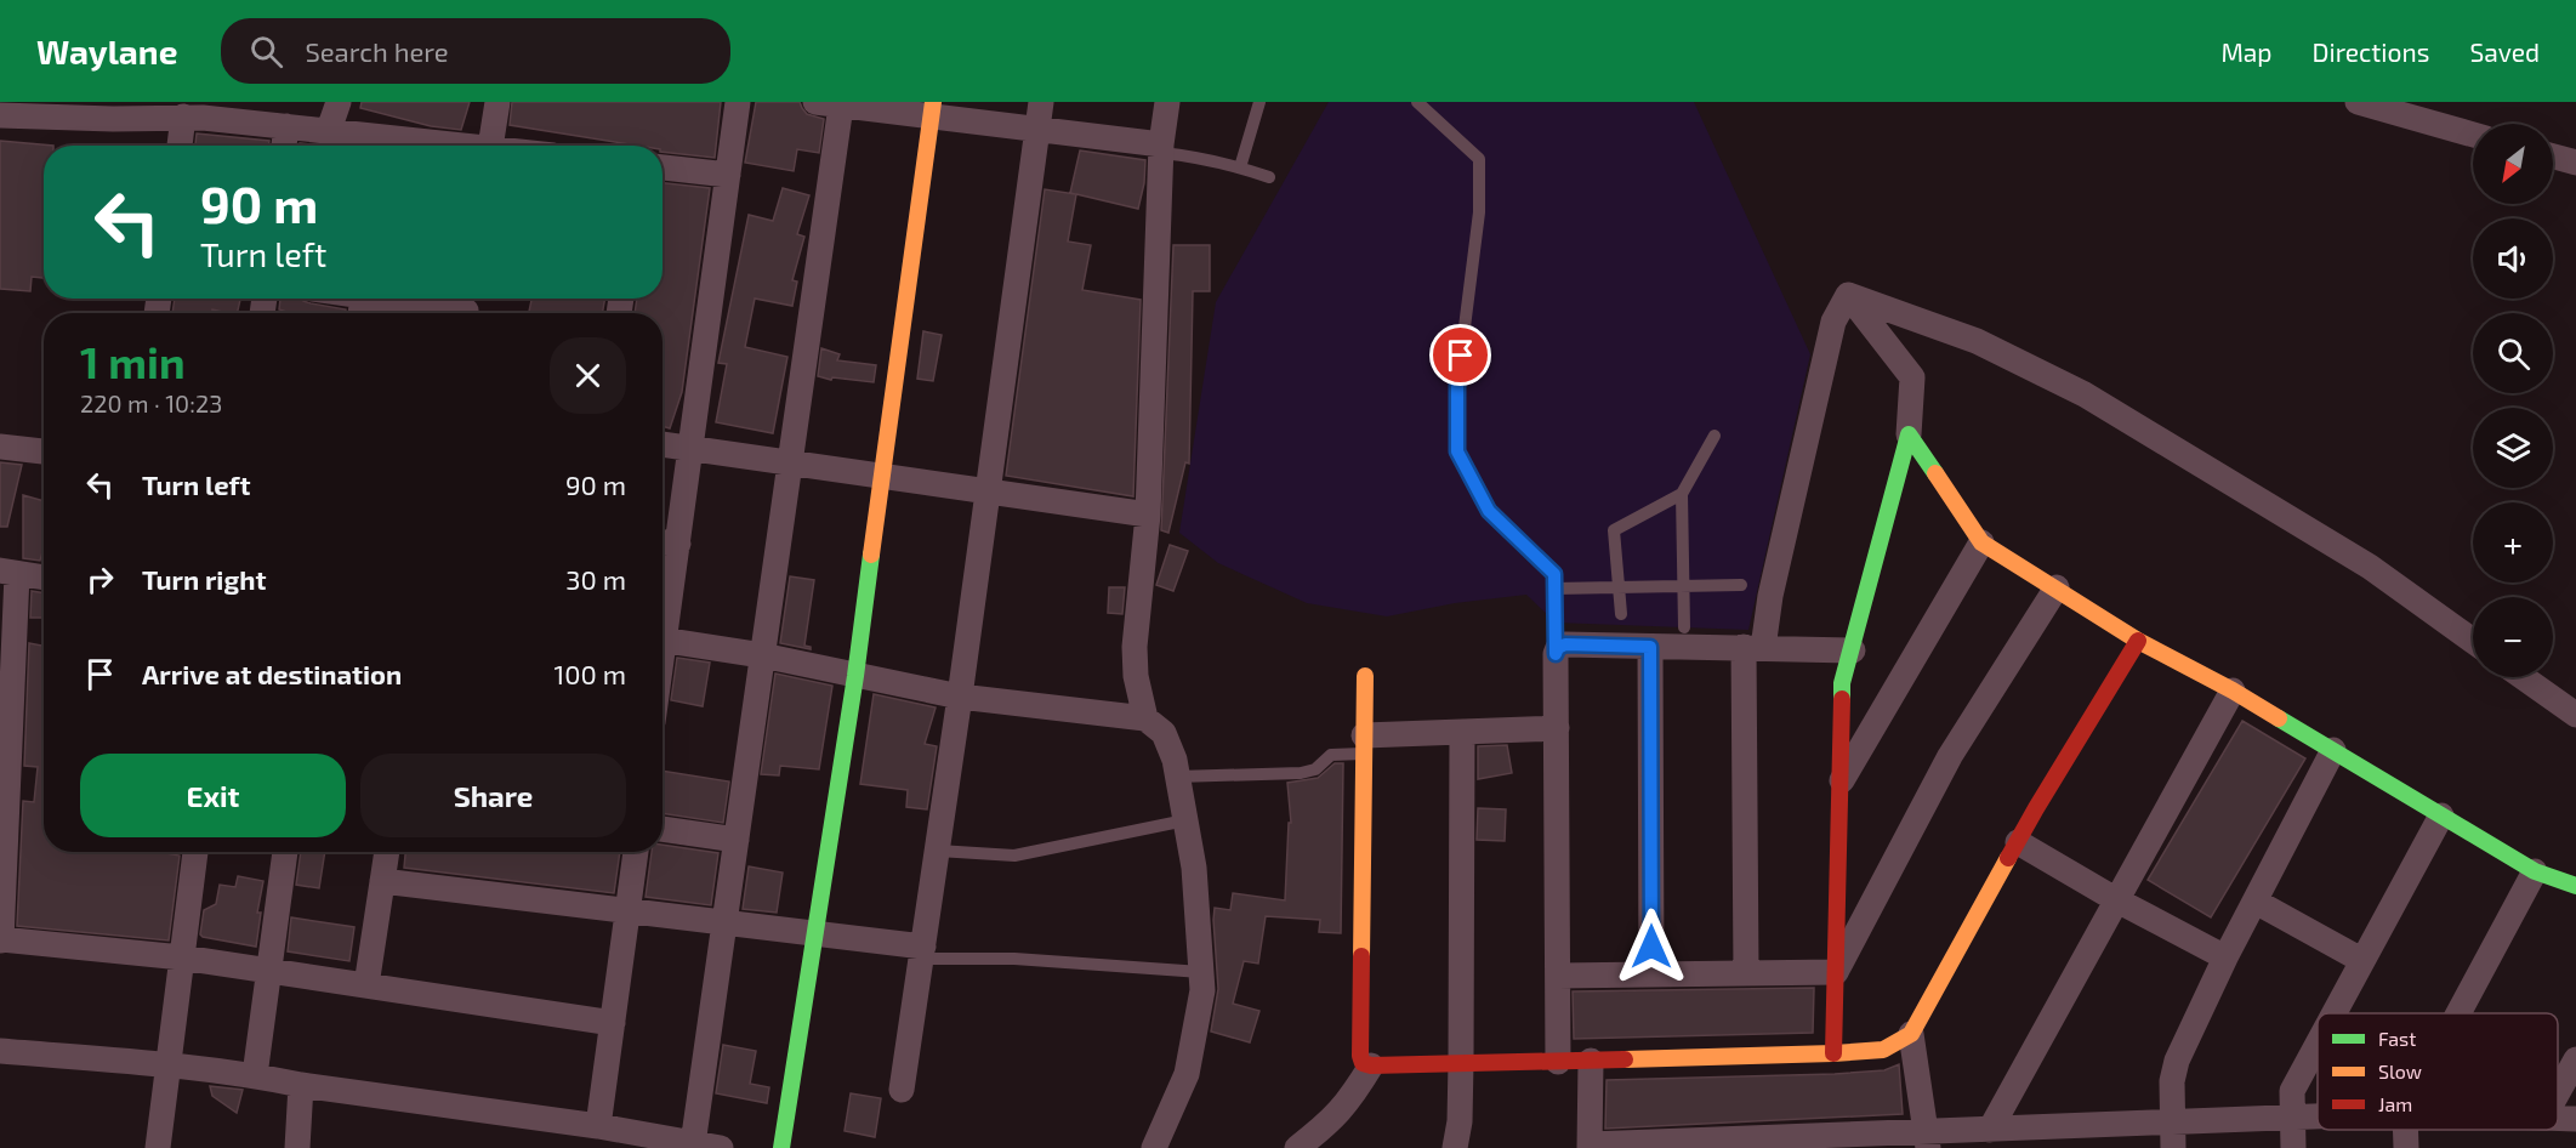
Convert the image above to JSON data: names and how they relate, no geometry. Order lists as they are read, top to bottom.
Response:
{
  "legend": ["Fast", "Slow", "Jam"],
  "north": "bottom left",
  "page": {
    "header": "Waylane",
    "search": "Search here",
    "nav": ["Map", "Directions", "Saved"],
    "map_buttons": ["+", "−"],
    "turn": ["90 m", "Turn left"],
    "heading": ["1 min", "220 m · 10:23"],
    "list": [
      {
        "name": "Turn left",
        "value": "90 m"
      },
      {
        "name": "Turn right",
        "value": "30 m"
      },
      {
        "name": "Arrive at destination",
        "value": "100 m"
      }
    ],
    "buttons": ["Exit", "Share"]
  }
}
